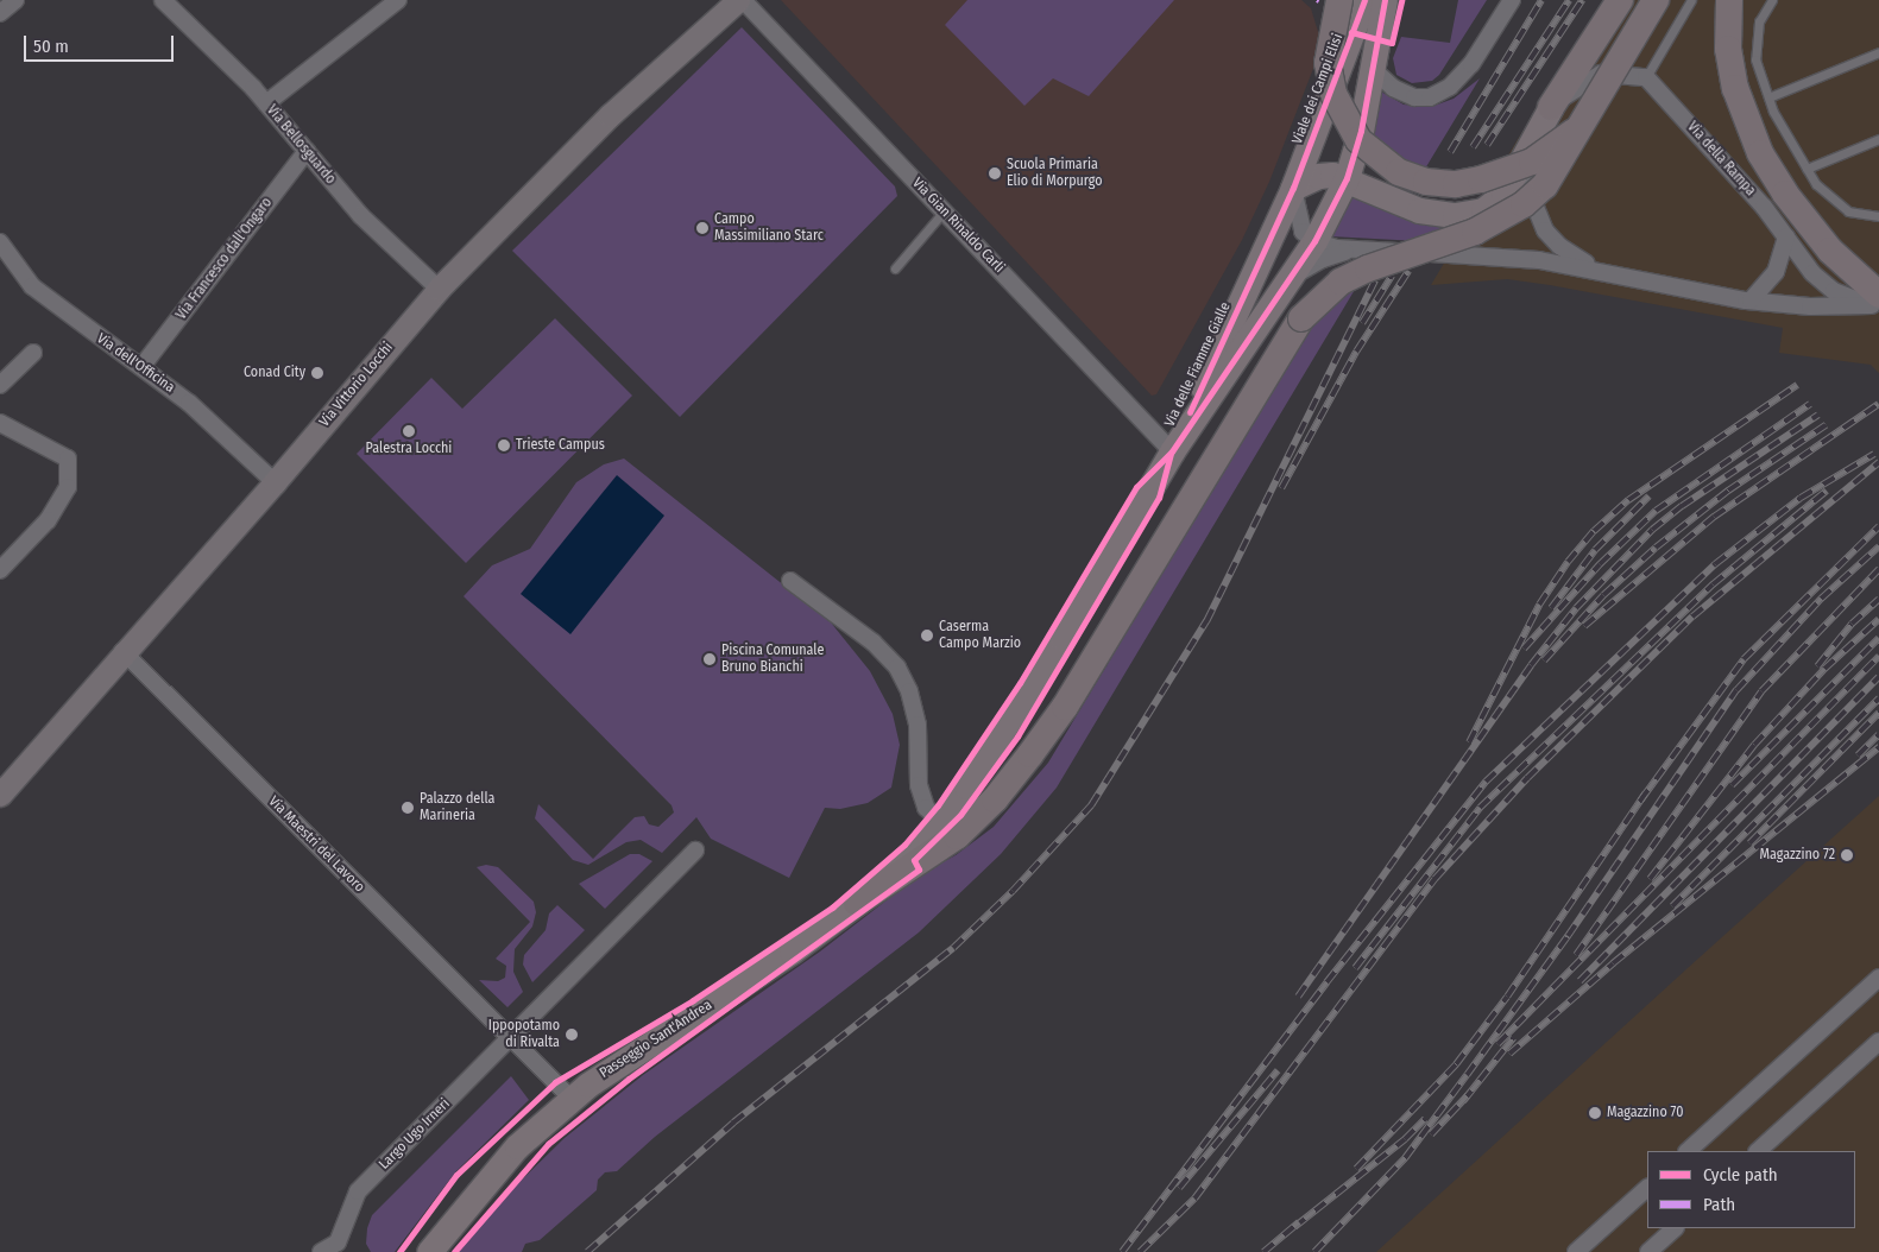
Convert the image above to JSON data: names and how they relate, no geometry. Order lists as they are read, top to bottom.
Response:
{
  "streets": {
    "main road": [
      "Viale dei Campi Elisi",
      "Via delle Fiamme Gialle",
      "Via Vittorio Locchi",
      "Passeggio Sant'Andrea"
    ],
    "street": [
      "Via Bellosguardo",
      "Via della Rampa",
      "Via Gian Rinaldo Carli",
      "Via Francesco dall'Ongaro",
      "Via dell'Officina",
      "Via Maestri del Lavoro",
      "Largo Ugo Irneri"
    ]
  },
  "crossings": [
    ["Viale dei Campi Elisi", "Via delle Fiamme Gialle"],
    ["Via Bellosguardo", "Via Francesco dall'Ongaro"],
    ["Via Bellosguardo", "Via Vittorio Locchi"],
    ["Via Gian Rinaldo Carli", "Via delle Fiamme Gialle"],
    ["Via Francesco dall'Ongaro", "Via dell'Officina"],
    ["Via dell'Officina", "Via Vittorio Locchi"],
    ["Via delle Fiamme Gialle", "Passeggio Sant'Andrea"],
    ["Via Vittorio Locchi", "Via Maestri del Lavoro"],
    ["Via Maestri del Lavoro", "Largo Ugo Irneri"]
  ],
  "places": [
    "Scuola Primaria Elio di Morpurgo",
    "Campo Massimiliano Starc",
    "Conad City",
    "Palestra Locchi",
    "Trieste Campus",
    "Caserma Campo Marzio",
    "Piscina Comunale Bruno Bianchi",
    "Palazzo della Marineria",
    "Magazzino 72",
    "Ippopotamo di Rivalta",
    "Magazzino 70"
  ],
  "legend": ["Cycle path", "Path"],
  "scale_bar": "50 m"
}
